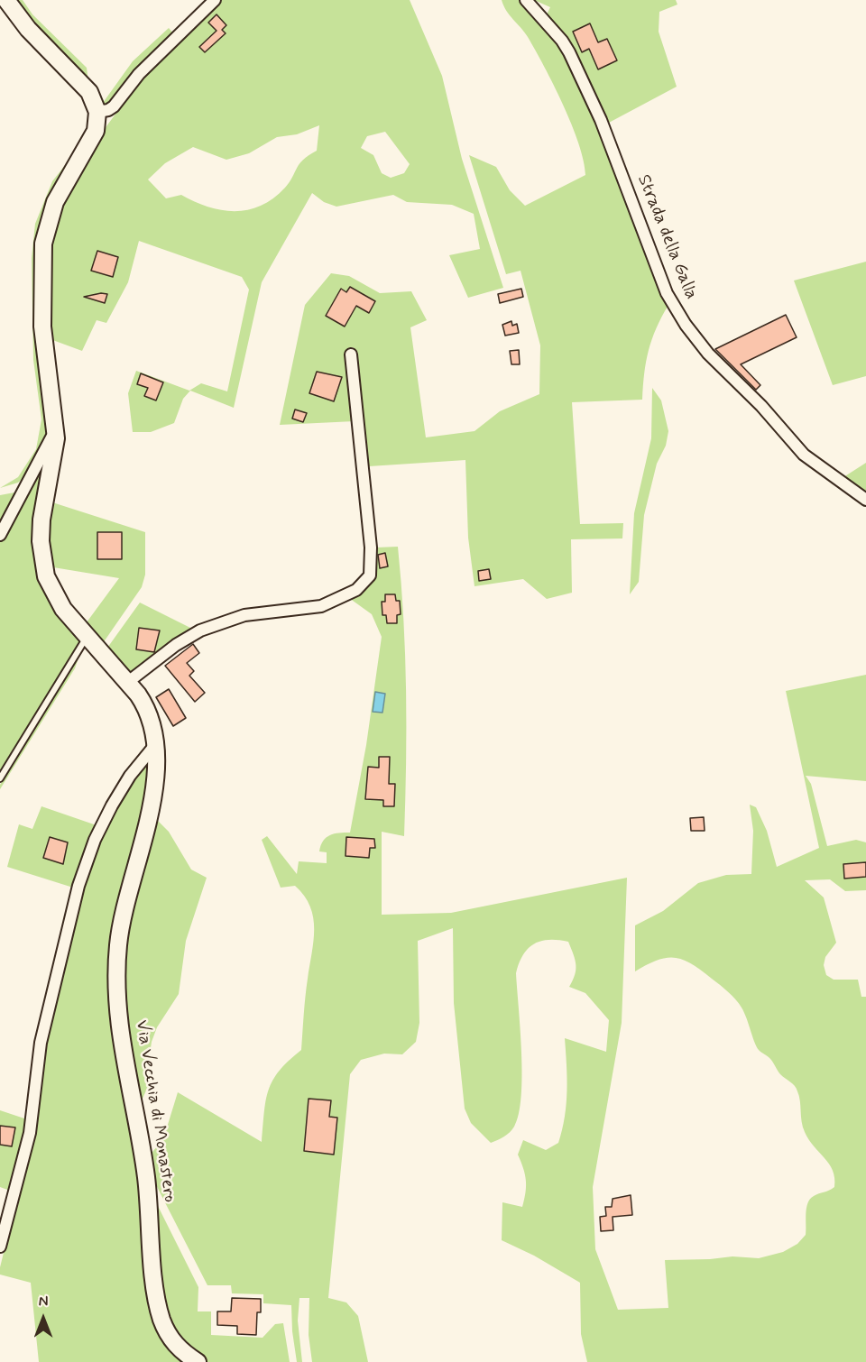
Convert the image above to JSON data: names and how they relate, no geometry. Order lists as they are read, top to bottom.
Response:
{
  "streets": {
    "street": ["Strada della Galla", "Via Vecchia di Monastero"]
  },
  "north": "top"
}
